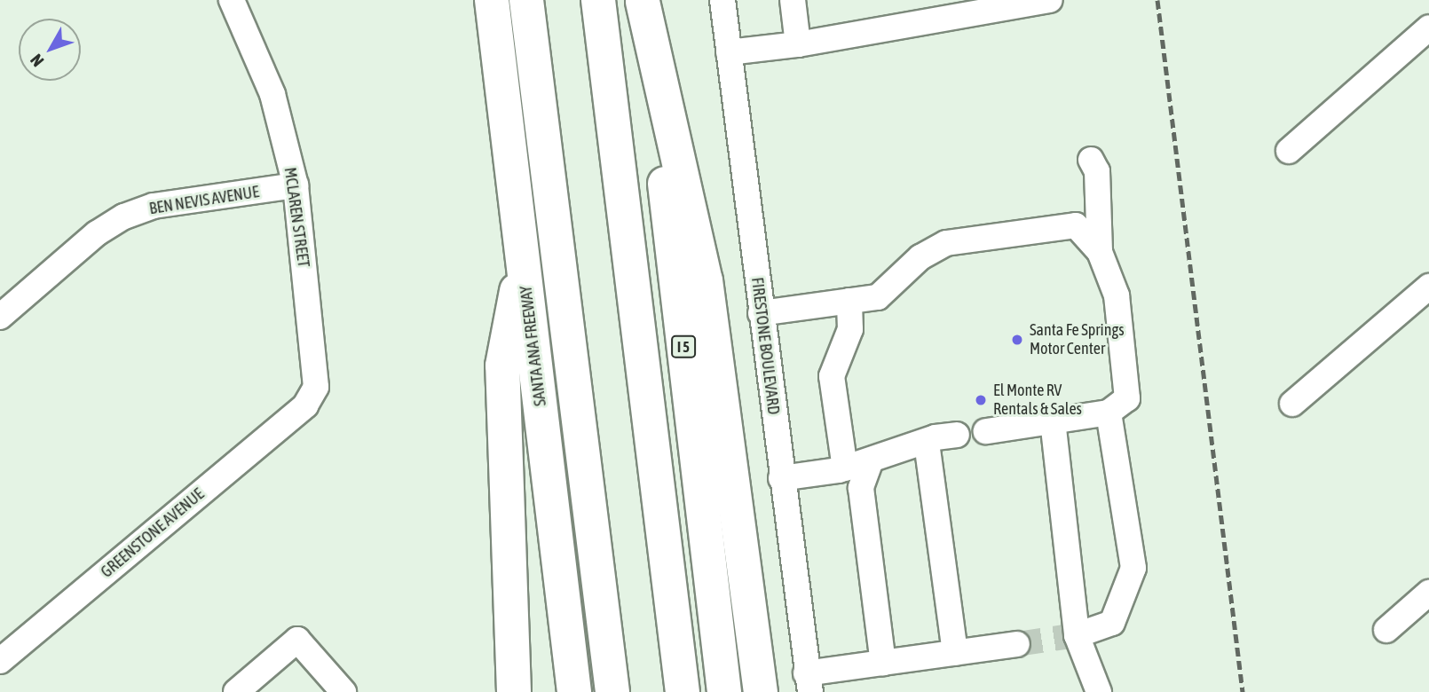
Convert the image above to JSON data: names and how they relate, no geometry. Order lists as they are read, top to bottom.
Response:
{
  "streets": {
    "highway": ["SANTA ANA FREEWAY", "I 5"],
    "street": [
      "BEN NEVIS AVENUE",
      "MCLAREN STREET",
      "FIRESTONE BOULEVARD",
      "GREENSTONE AVENUE"
    ]
  },
  "crossings": [
    ["BEN NEVIS AVENUE", "MCLAREN STREET"],
    ["MCLAREN STREET", "GREENSTONE AVENUE"]
  ],
  "places": ["Santa Fe Springs Motor Center", "El Monte RV Rentals & Sales"],
  "north": "bottom left"
}
